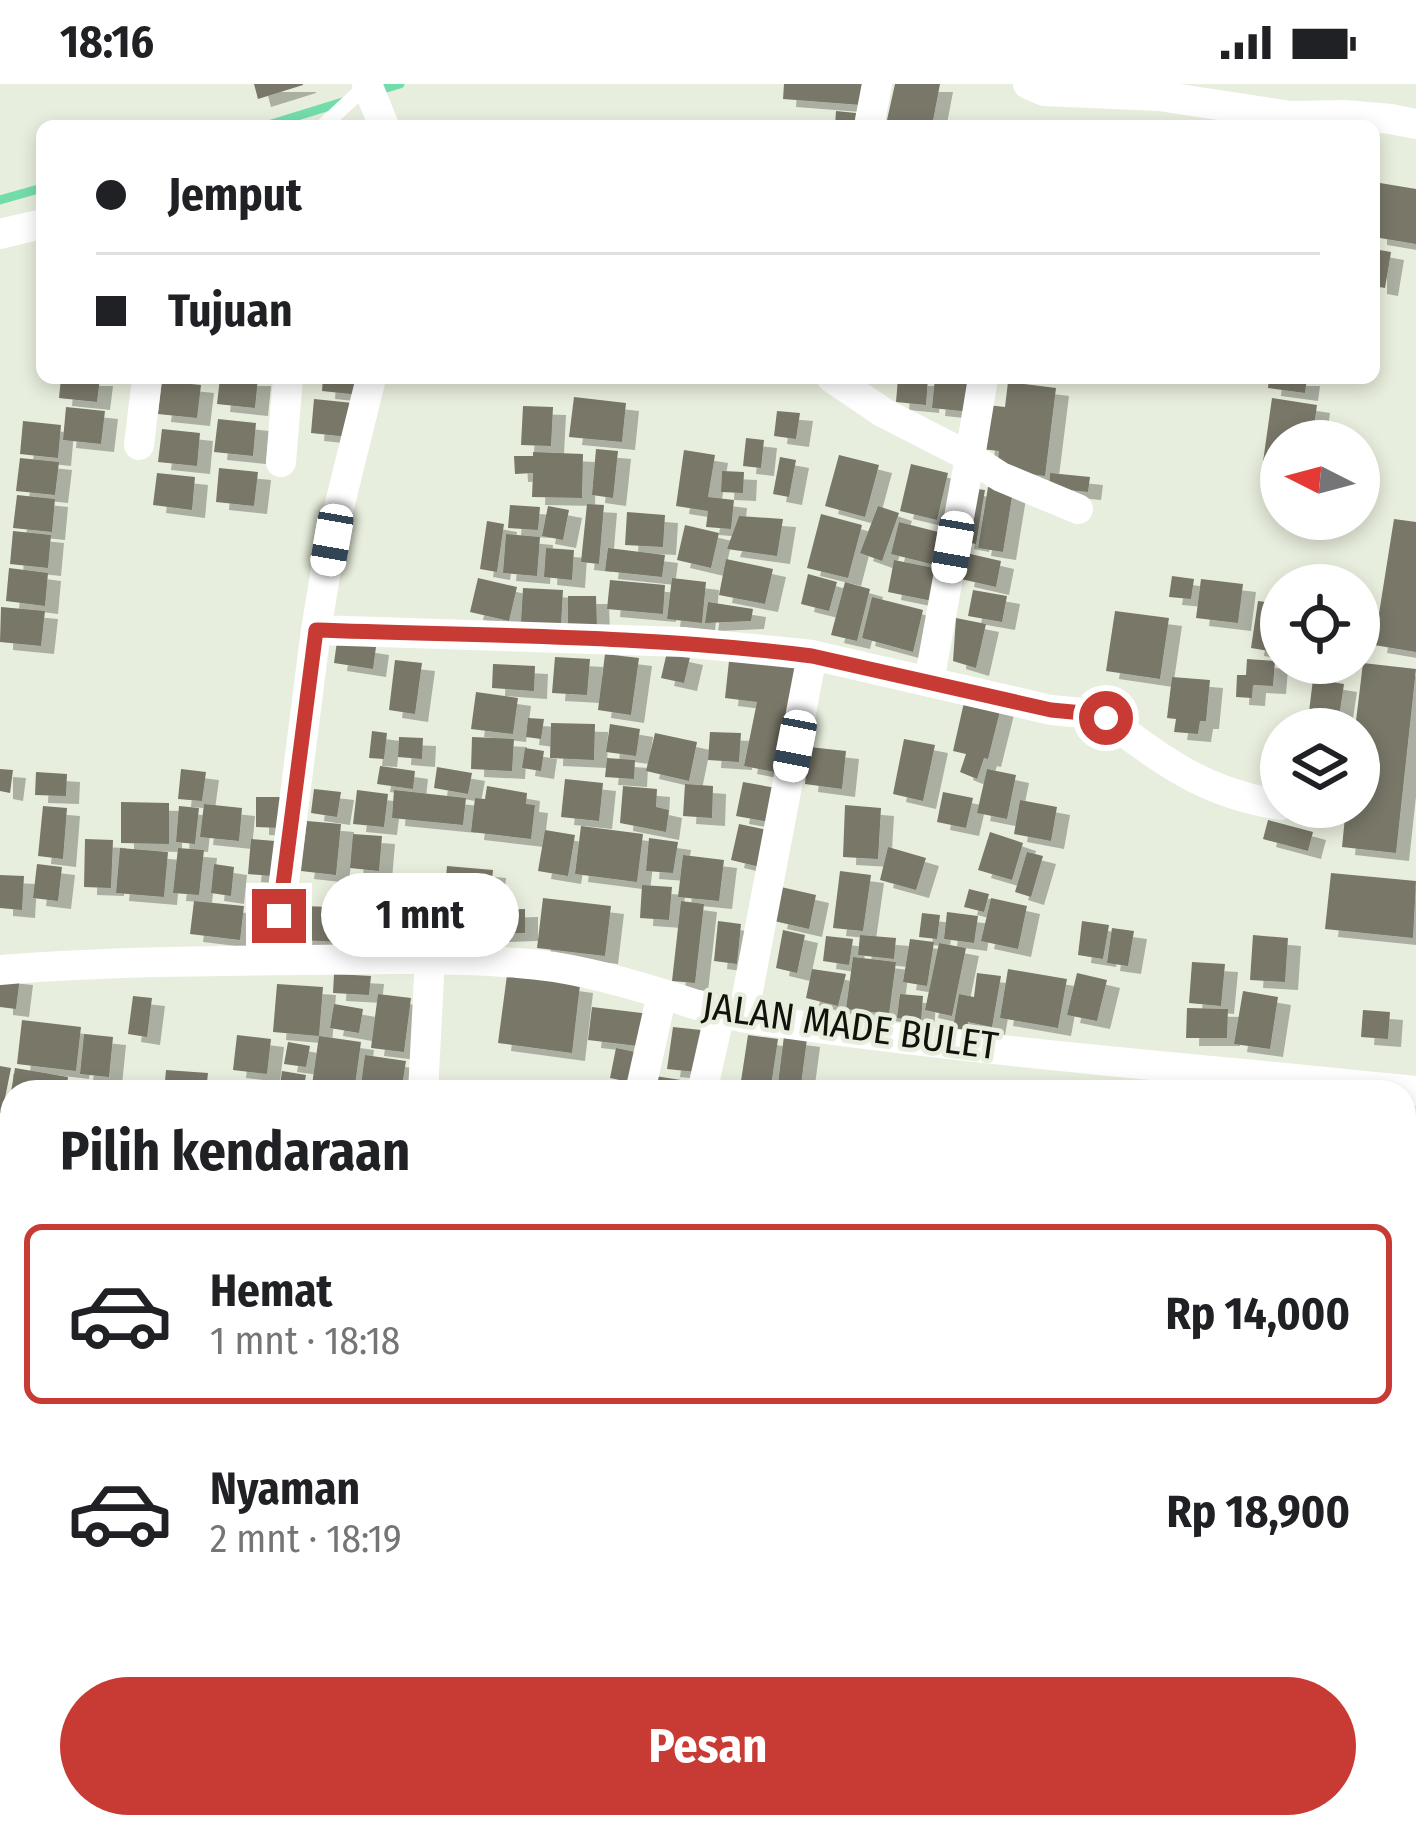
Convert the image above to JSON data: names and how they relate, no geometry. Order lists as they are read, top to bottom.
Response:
{
  "streets": {
    "street": ["JALAN MADE BULET"]
  },
  "north": "left",
  "page": {
    "status": "18:16",
    "banner": ["Jemput", "Tujuan"],
    "bubble": "1 mnt",
    "heading": "Pilih kendaraan",
    "list": [
      {
        "name": "Hemat",
        "note": "1 mnt · 18:18",
        "value": "Rp 14,000"
      },
      {
        "name": "Nyaman",
        "note": "2 mnt · 18:19",
        "value": "Rp 18,900"
      }
    ],
    "buttons": "Pesan"
  }
}
